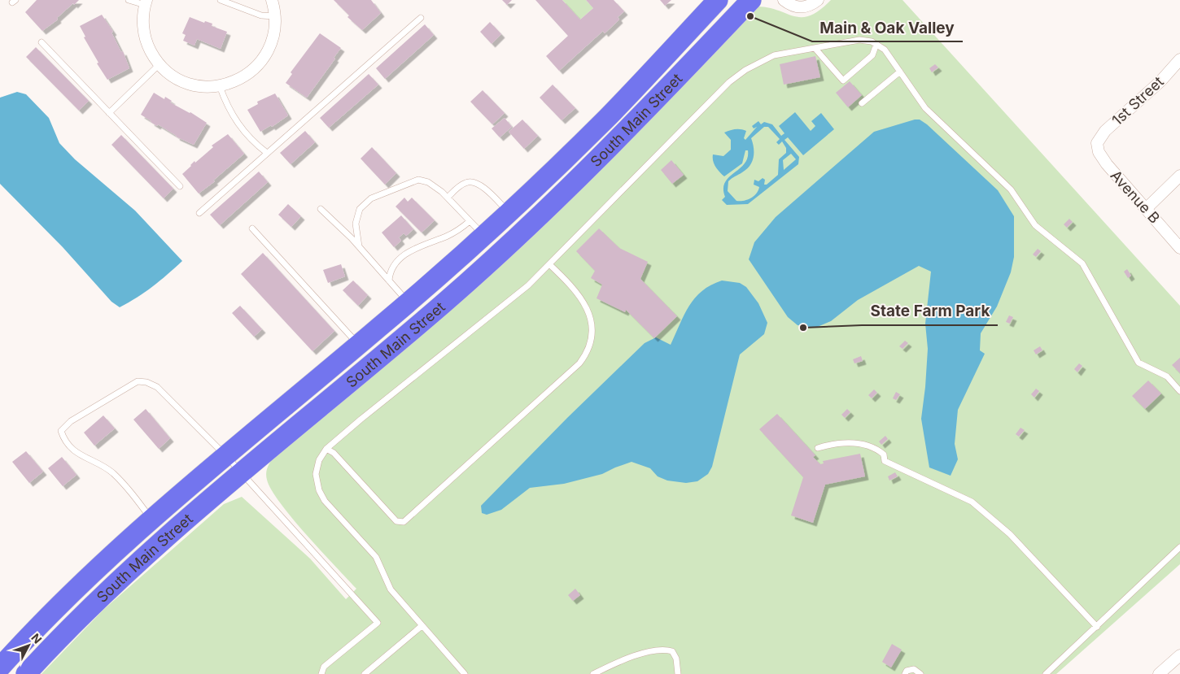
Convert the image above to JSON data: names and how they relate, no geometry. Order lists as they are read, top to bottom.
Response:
{
  "streets": {
    "highway": ["South Main Street"],
    "street": ["1st Street", "Avenue B"]
  },
  "crossings": [
    ["1st Street", "Avenue B"]
  ],
  "places": ["Main & Oak Valley", "State Farm Park"],
  "north": "top right"
}
